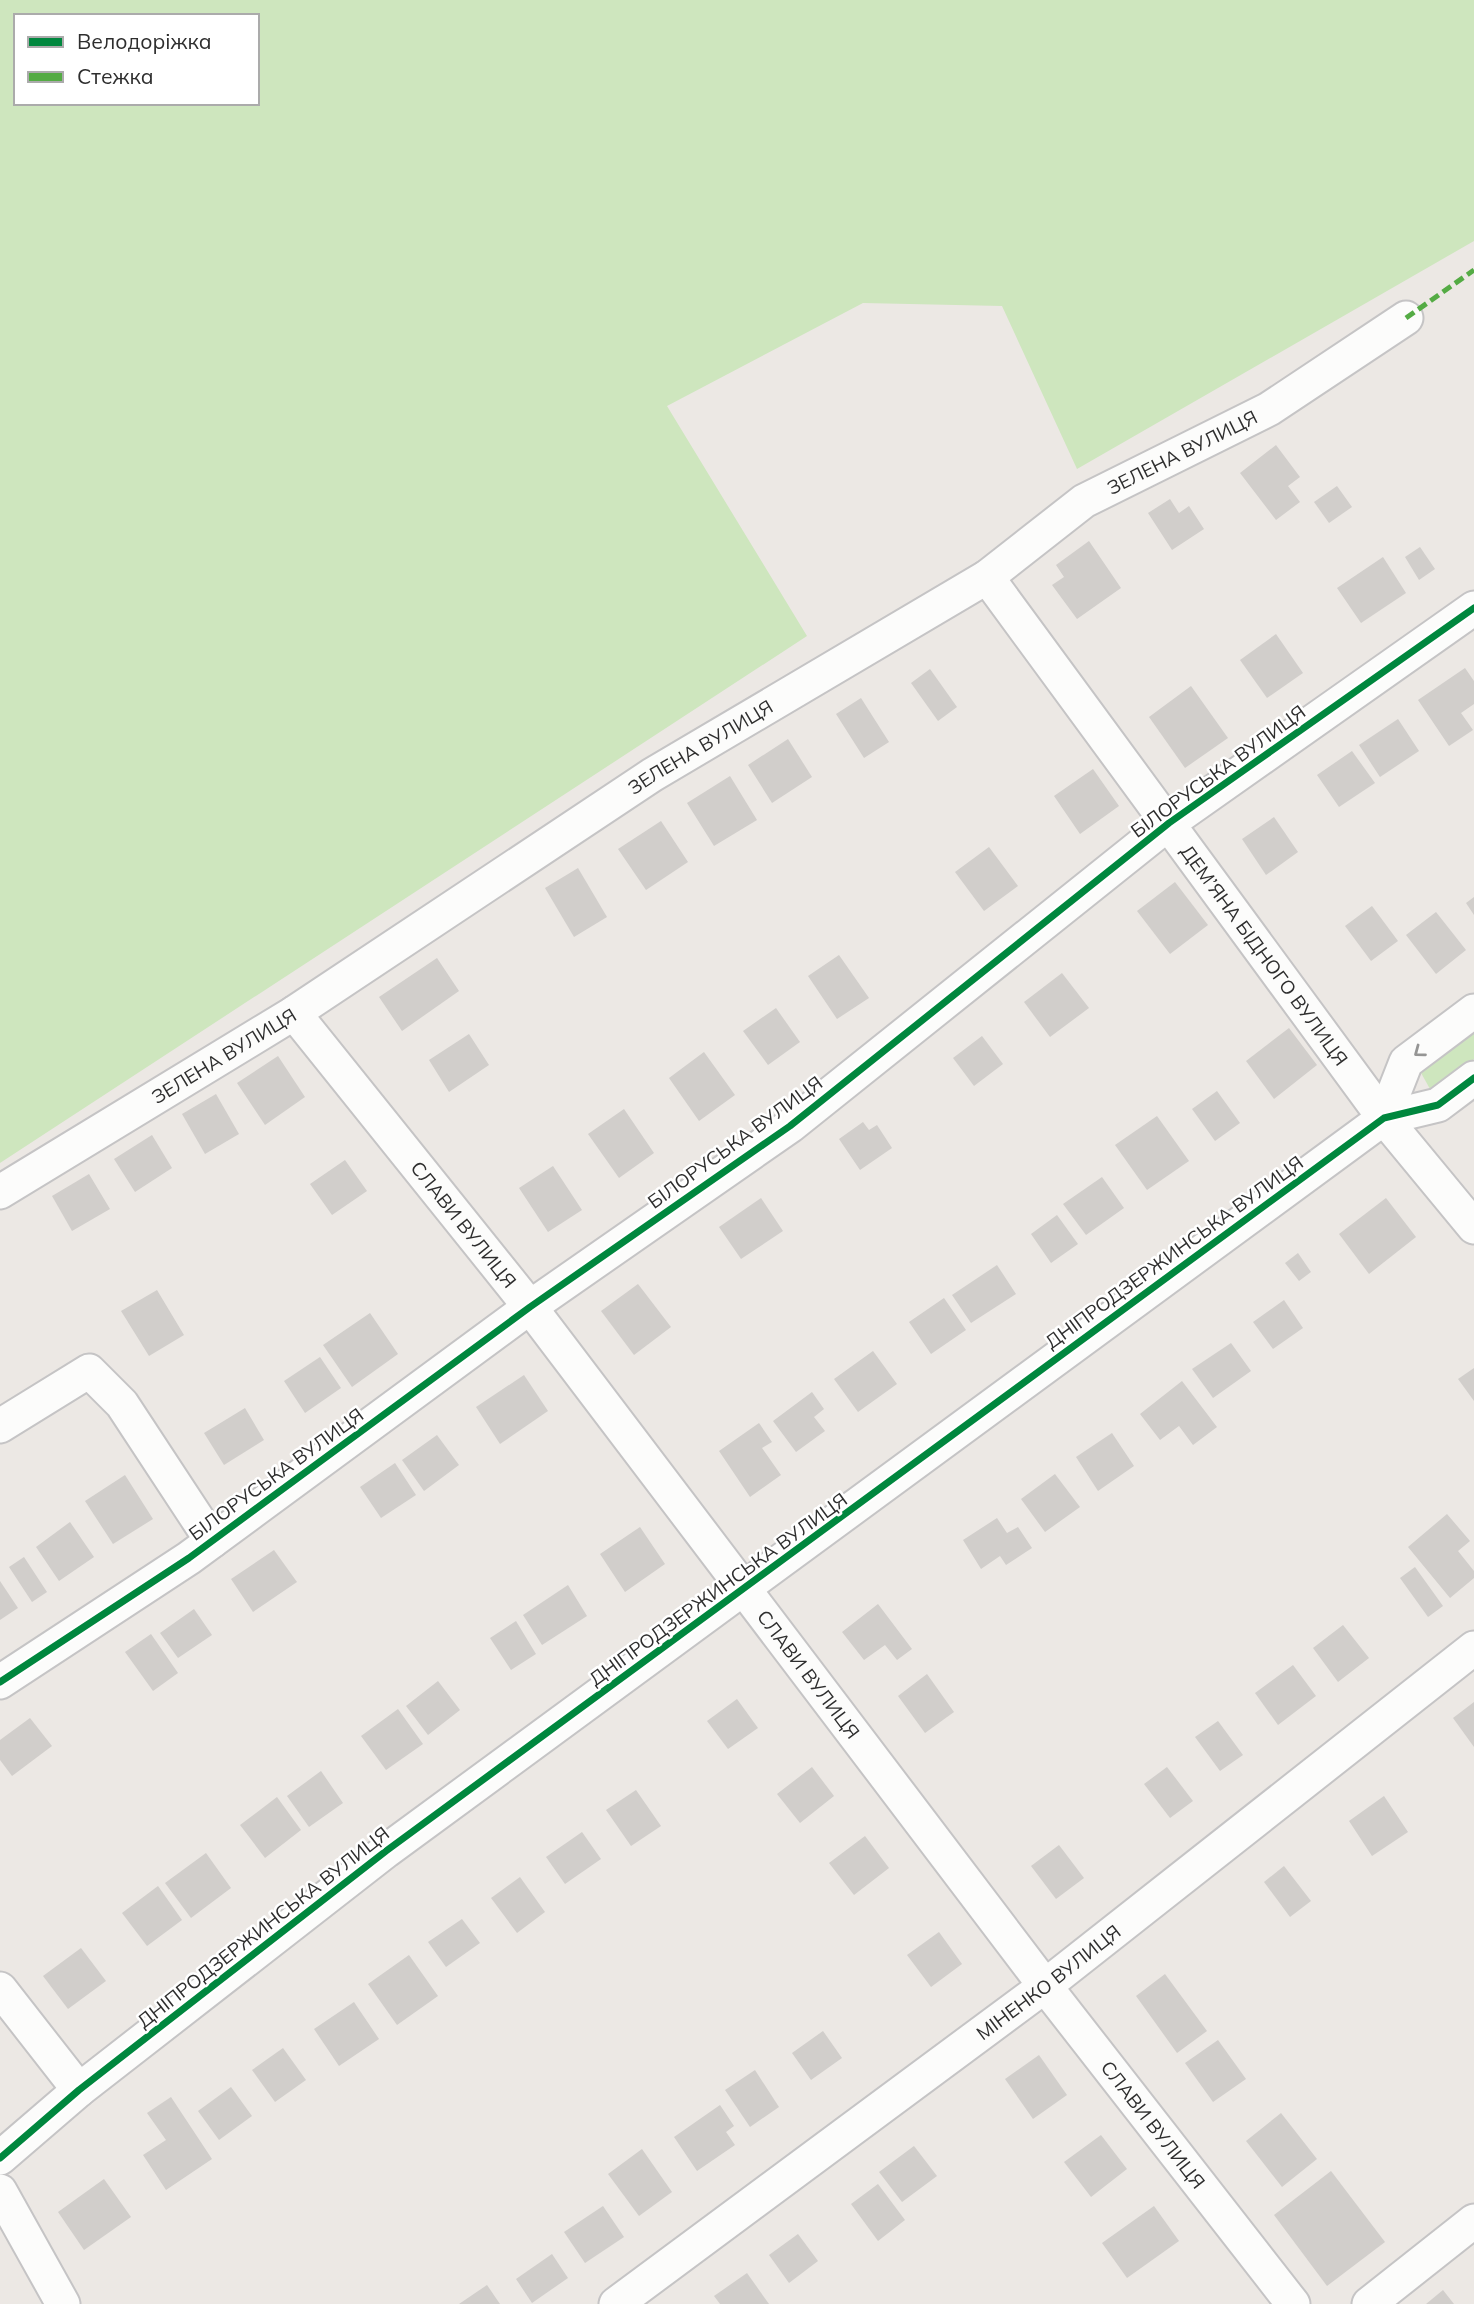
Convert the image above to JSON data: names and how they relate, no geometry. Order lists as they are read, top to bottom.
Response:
{
  "streets": {
    "street": [
      "ЗЕЛЕНА ВУЛИЦЯ",
      "БІЛОРУСЬКА ВУЛИЦЯ",
      "ДЕМ’ЯНА БІДНОГО ВУЛИЦЯ",
      "СЛАВИ ВУЛИЦЯ",
      "ДНІПРОДЗЕРЖИНСЬКА ВУЛИЦЯ",
      "МІНЕНКО ВУЛИЦЯ"
    ]
  },
  "crossings": [
    ["ЗЕЛЕНА ВУЛИЦЯ", "ДЕМ’ЯНА БІДНОГО ВУЛИЦЯ"],
    ["ЗЕЛЕНА ВУЛИЦЯ", "СЛАВИ ВУЛИЦЯ"],
    ["БІЛОРУСЬКА ВУЛИЦЯ", "ДЕМ’ЯНА БІДНОГО ВУЛИЦЯ"],
    ["БІЛОРУСЬКА ВУЛИЦЯ", "СЛАВИ ВУЛИЦЯ"],
    ["ДЕМ’ЯНА БІДНОГО ВУЛИЦЯ", "ДНІПРОДЗЕРЖИНСЬКА ВУЛИЦЯ"],
    ["СЛАВИ ВУЛИЦЯ", "ДНІПРОДЗЕРЖИНСЬКА ВУЛИЦЯ"],
    ["СЛАВИ ВУЛИЦЯ", "МІНЕНКО ВУЛИЦЯ"]
  ],
  "legend": ["Велодоріжка", "Стежка"]
}
